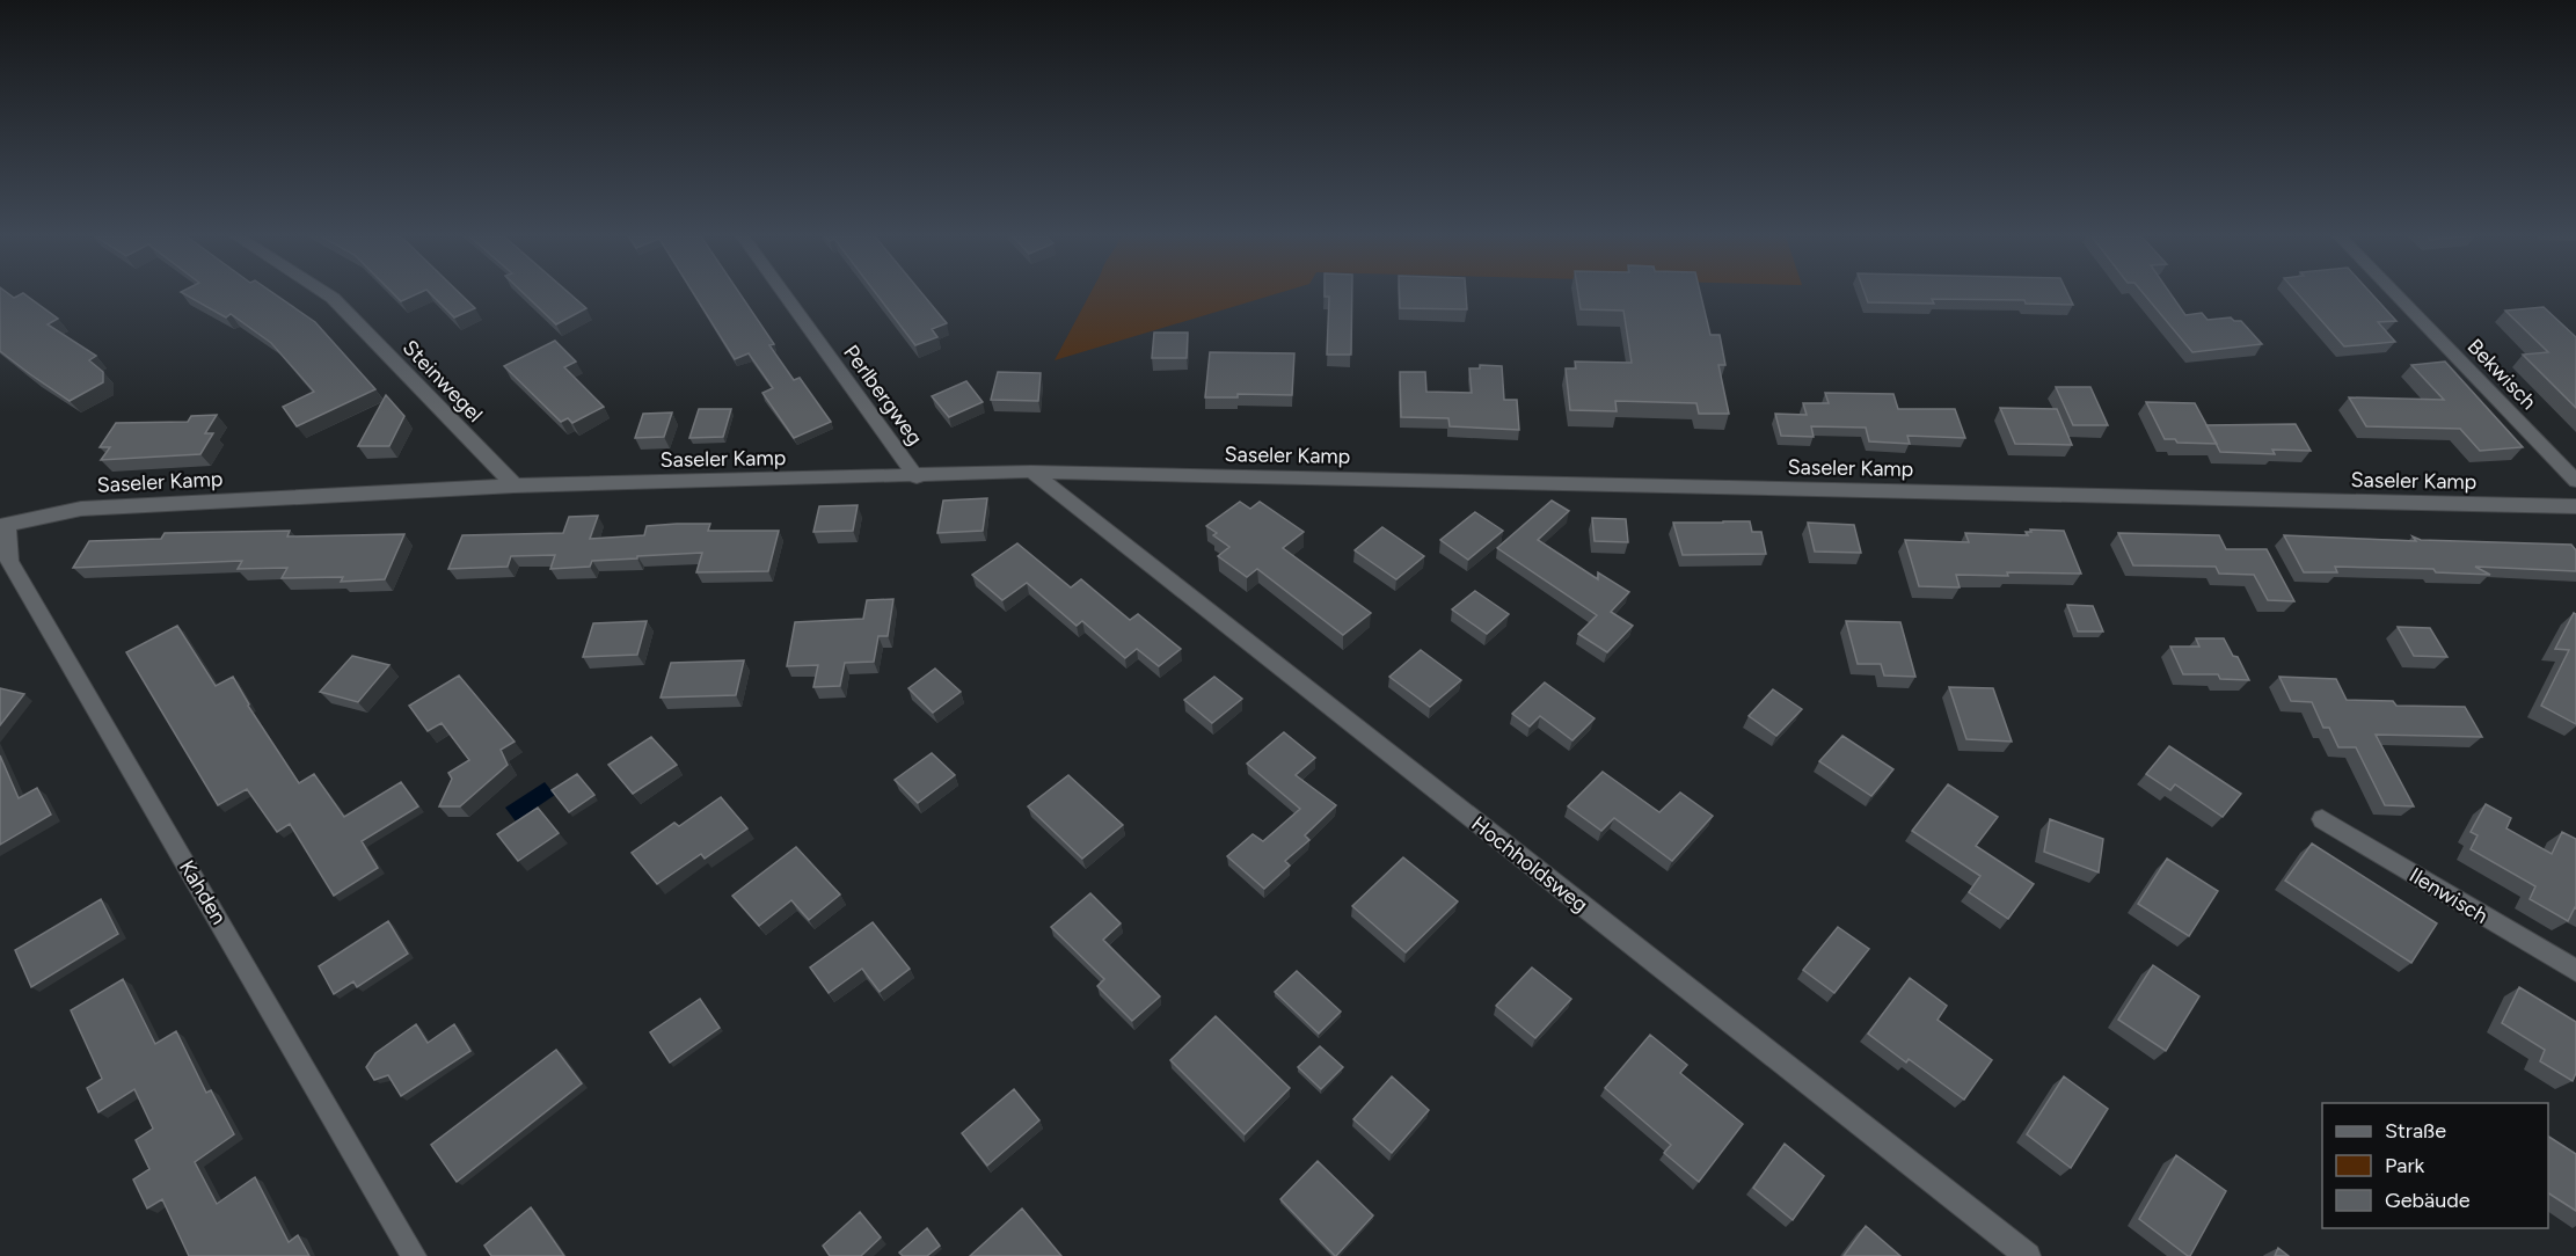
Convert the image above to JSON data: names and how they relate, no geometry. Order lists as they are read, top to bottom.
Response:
{
  "streets": {
    "street": [
      "Bekwisch",
      "Steinwegel",
      "Perlbergweg",
      "Saseler Kamp",
      "Hochholdsweg",
      "Kahden",
      "Ilenwisch"
    ]
  },
  "crossings": [
    ["Steinwegel", "Saseler Kamp"],
    ["Perlbergweg", "Saseler Kamp"],
    ["Saseler Kamp", "Hochholdsweg"],
    ["Saseler Kamp", "Kahden"]
  ],
  "legend": ["Straße", "Park", "Gebäude"]
}
